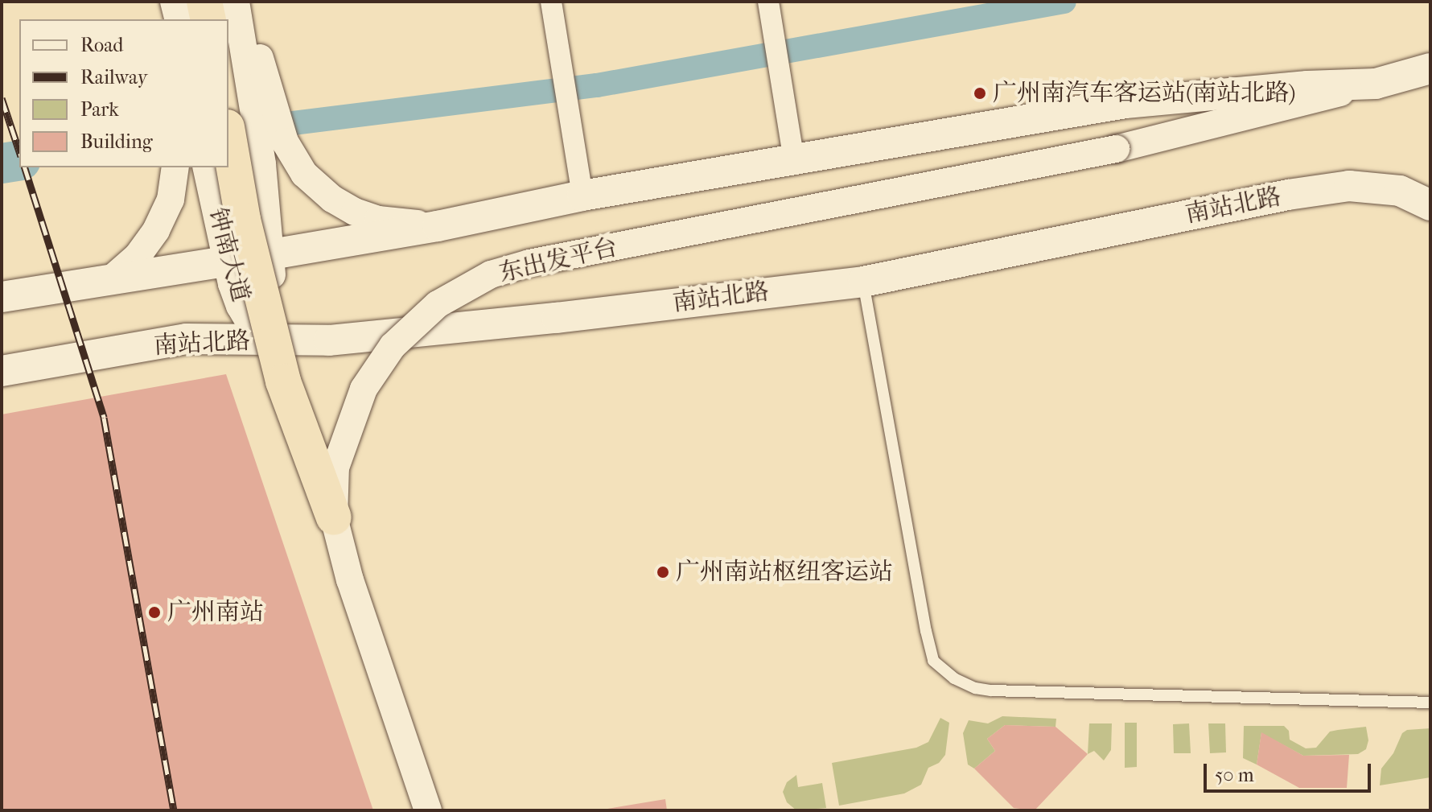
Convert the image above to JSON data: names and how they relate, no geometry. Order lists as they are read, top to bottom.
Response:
{
  "streets": {
    "main road": ["南站北路"],
    "street": ["钟南大道", "东出发平台"]
  },
  "crossings": [
    ["南站北路", "钟南大道"]
  ],
  "places": ["广州南汽车客运站(南站北路)", "广州南站枢纽客运站", "广州南站"],
  "legend": [
    "Road",
    "Railway",
    "Park",
    "Building"
  ],
  "scale_bar": "50 m"
}
